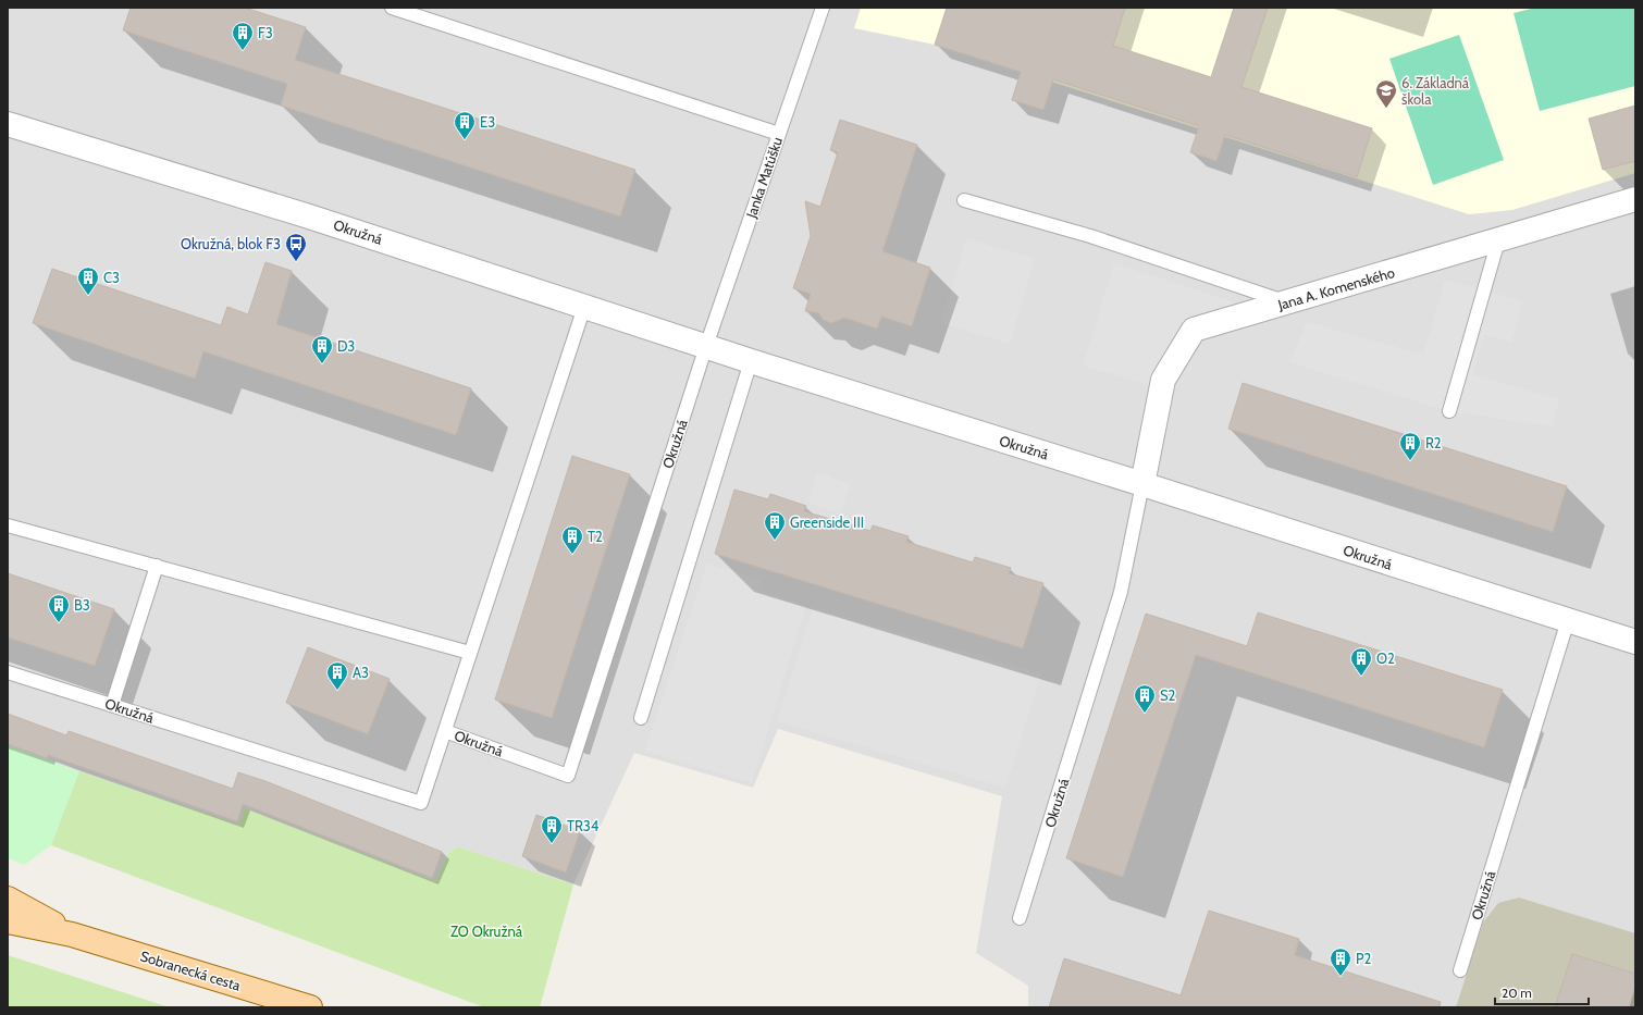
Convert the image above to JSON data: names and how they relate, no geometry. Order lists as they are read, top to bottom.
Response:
{
  "streets": {
    "main road": ["Sobranecká cesta"],
    "street": ["Okružná", "Jana A. Komenského"],
    "lane": ["Janka Matúšku"]
  },
  "crossings": [
    ["Janka Matúšku", "Okružná"],
    ["Okružná", "Jana A. Komenského"]
  ],
  "parks": ["ZO Okružná"],
  "places": {
    "building": [
      "F3",
      "E3",
      "C3",
      "D3",
      "R2",
      "Greenside III",
      "T2",
      "B3",
      "O2",
      "A3",
      "S2",
      "TR34",
      "P2"
    ],
    "school or university": ["6. Základná škola"],
    "bus stop": ["Okružná, blok F3"]
  },
  "scale_bar": "20 m"
}
